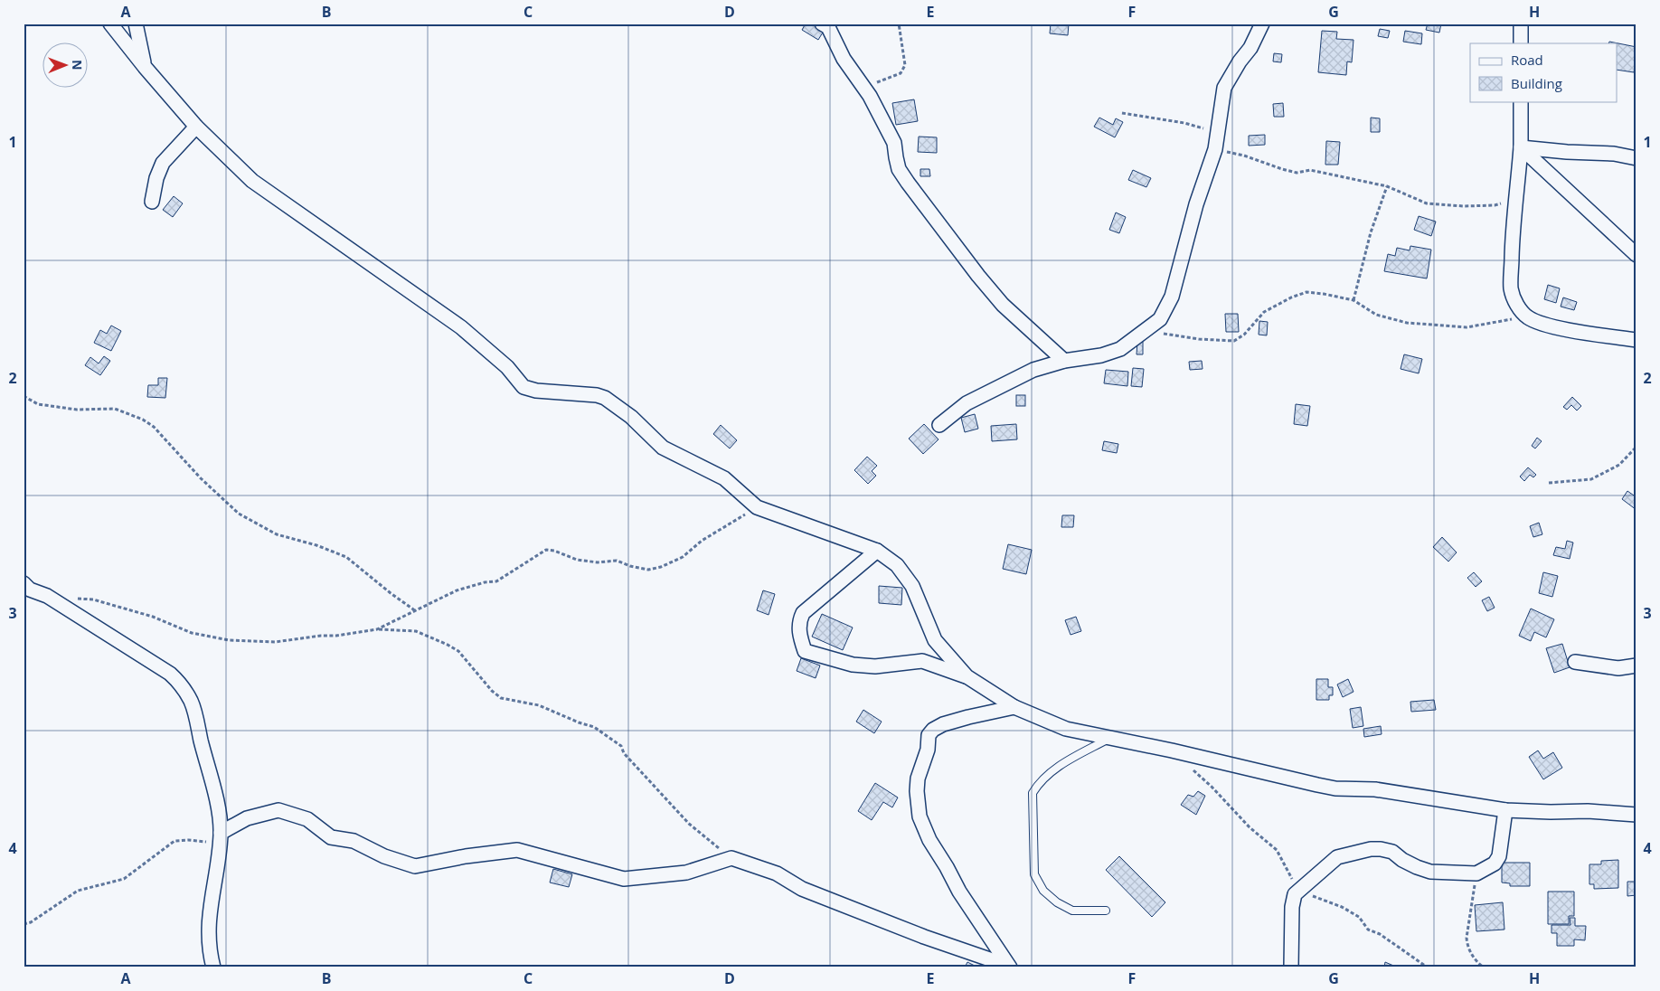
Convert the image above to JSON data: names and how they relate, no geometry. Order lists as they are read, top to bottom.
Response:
{
  "legend": ["Road", "Building"],
  "north": "right",
  "grid": {
    "columns": [
      "A",
      "B",
      "C",
      "D",
      "E",
      "F",
      "G",
      "H"
    ],
    "rows": [
      "1",
      "2",
      "3",
      "4"
    ]
  }
}
